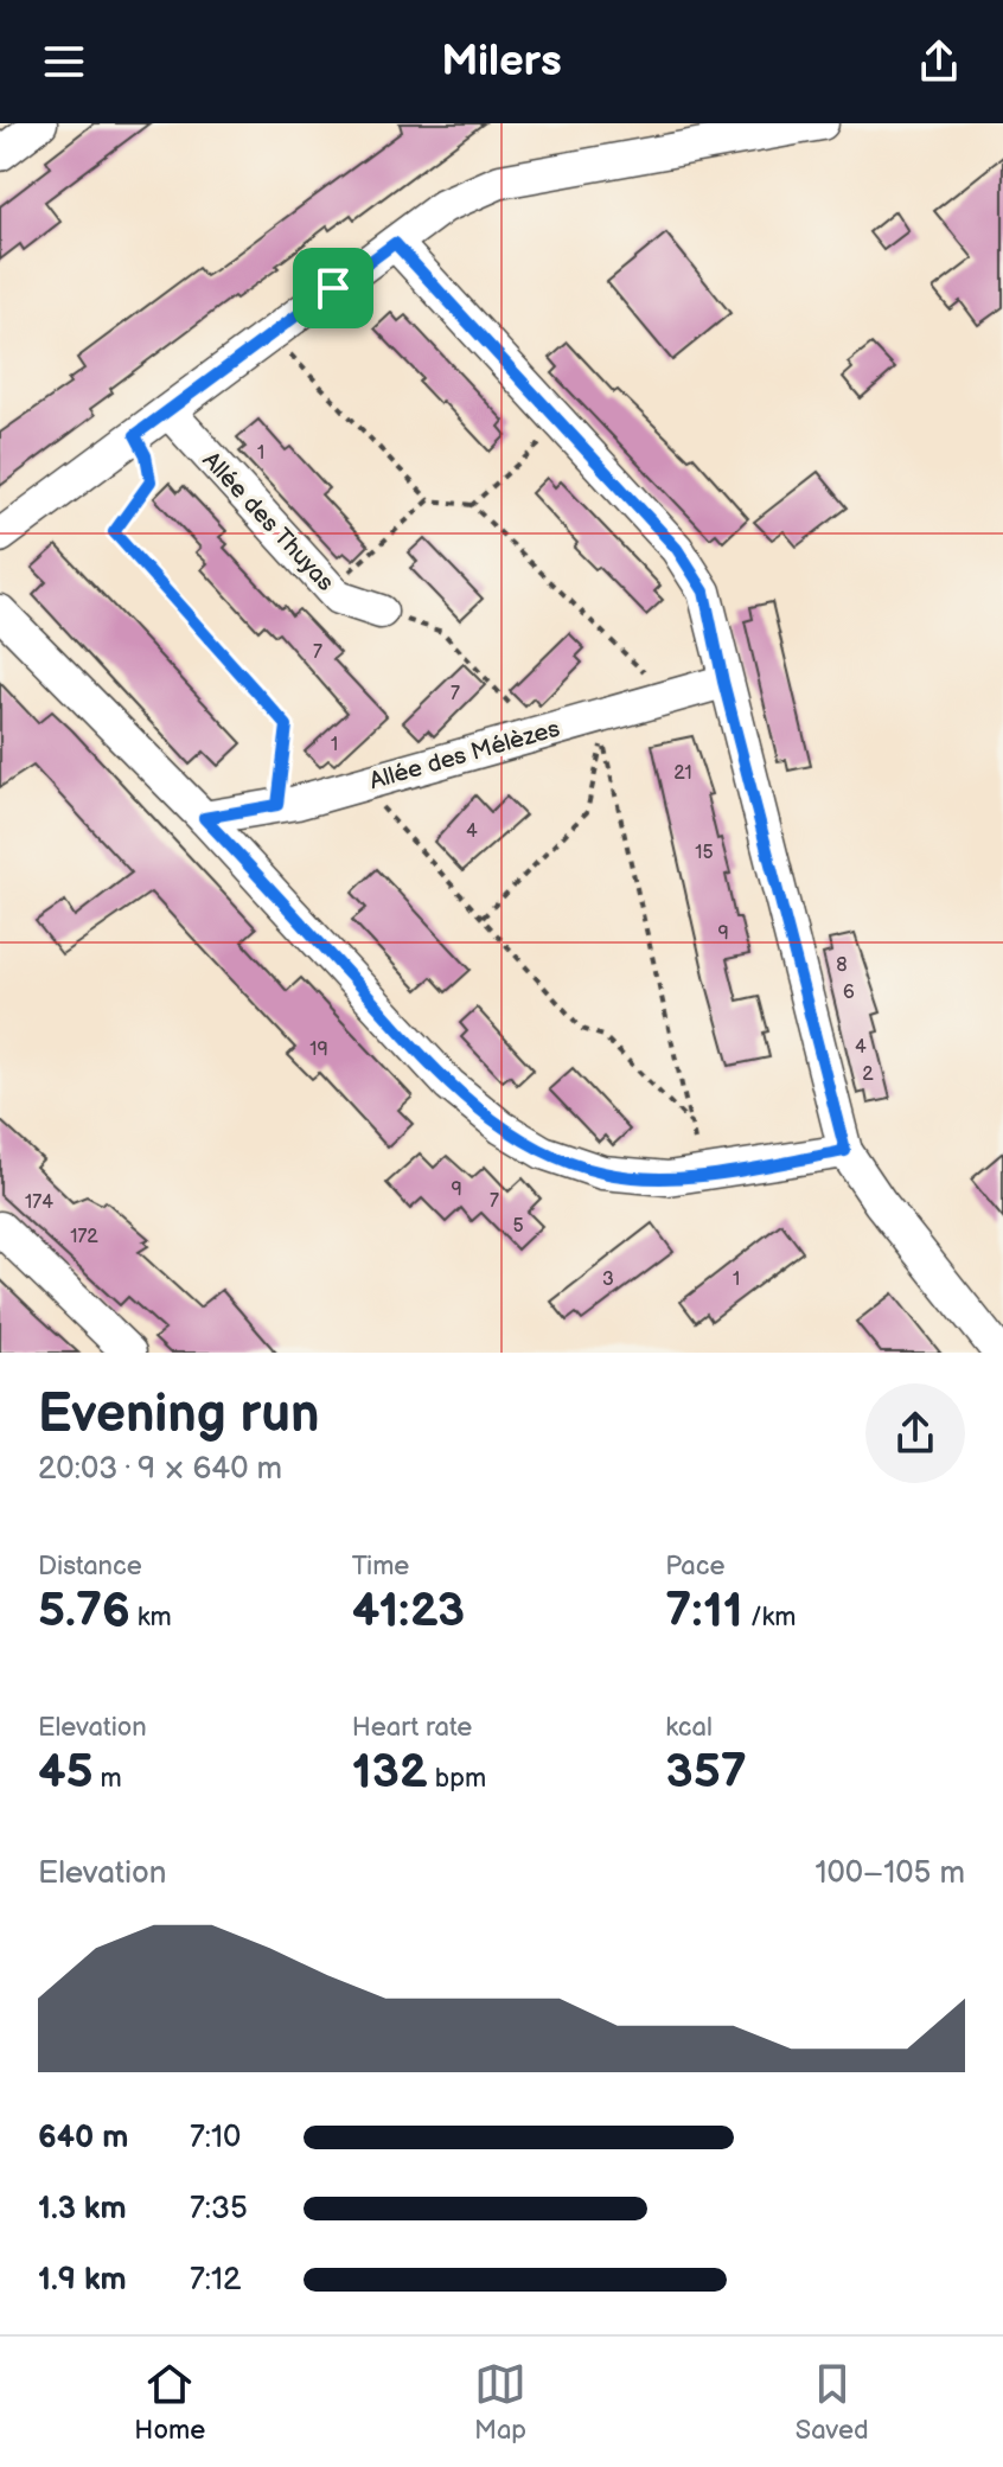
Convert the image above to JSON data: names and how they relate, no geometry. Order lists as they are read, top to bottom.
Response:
{
  "streets": {
    "street": ["Allée des Thuyas", "Allée des Mélèzes"]
  },
  "house_numbers": [
    "1",
    "7",
    "7",
    "1",
    "21",
    "4",
    "15",
    "9",
    "8",
    "6",
    "4",
    "19",
    "2",
    "9",
    "7",
    "174",
    "5",
    "172",
    "3",
    "1"
  ],
  "page": {
    "header": "Milers",
    "heading": ["Evening run", "20:03 · 9 × 640 m"],
    "stats": [
      ["Distance", "5.76 km"],
      ["Time", "41:23"],
      ["Pace", "7:11 /km"],
      ["Elevation", "45 m"],
      ["Heart rate", "132 bpm"],
      ["kcal", "357"]
    ],
    "chart": ["Elevation", "100–105 m"],
    "list": [
      {
        "name": "640 m",
        "note": "7:10"
      },
      {
        "name": "1.3 km",
        "note": "7:35"
      },
      {
        "name": "1.9 km",
        "note": "7:12"
      }
    ],
    "tabs": ["Home", "Map", "Saved"]
  }
}
